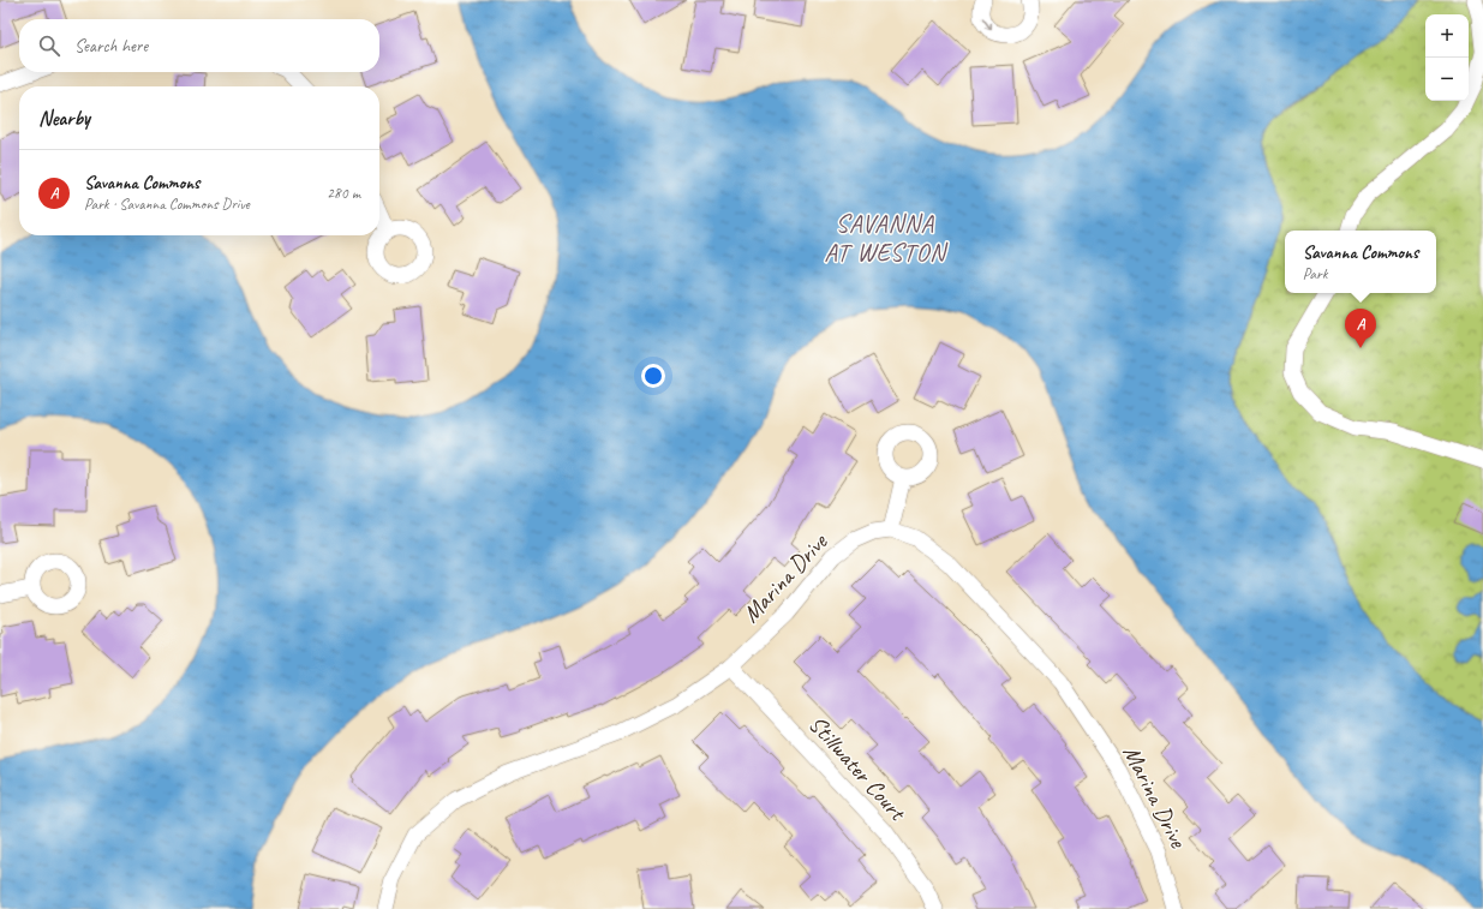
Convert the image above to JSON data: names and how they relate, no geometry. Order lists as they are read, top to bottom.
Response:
{
  "streets": {
    "street": ["Marina Drive", "Stillwater Court"]
  },
  "crossings": [
    ["Marina Drive", "Stillwater Court"]
  ],
  "districts": ["SAVANNA AT WESTON"],
  "page": {
    "map_buttons": ["+", "−"],
    "search": "Search here",
    "heading": "Nearby",
    "list": [
      {
        "mark": "A",
        "name": "Savanna Commons",
        "note": "Park · Savanna Commons Drive",
        "value": "280 m"
      }
    ],
    "popup": ["Savanna Commons", "Park"],
    "pins": "A"
  }
}
